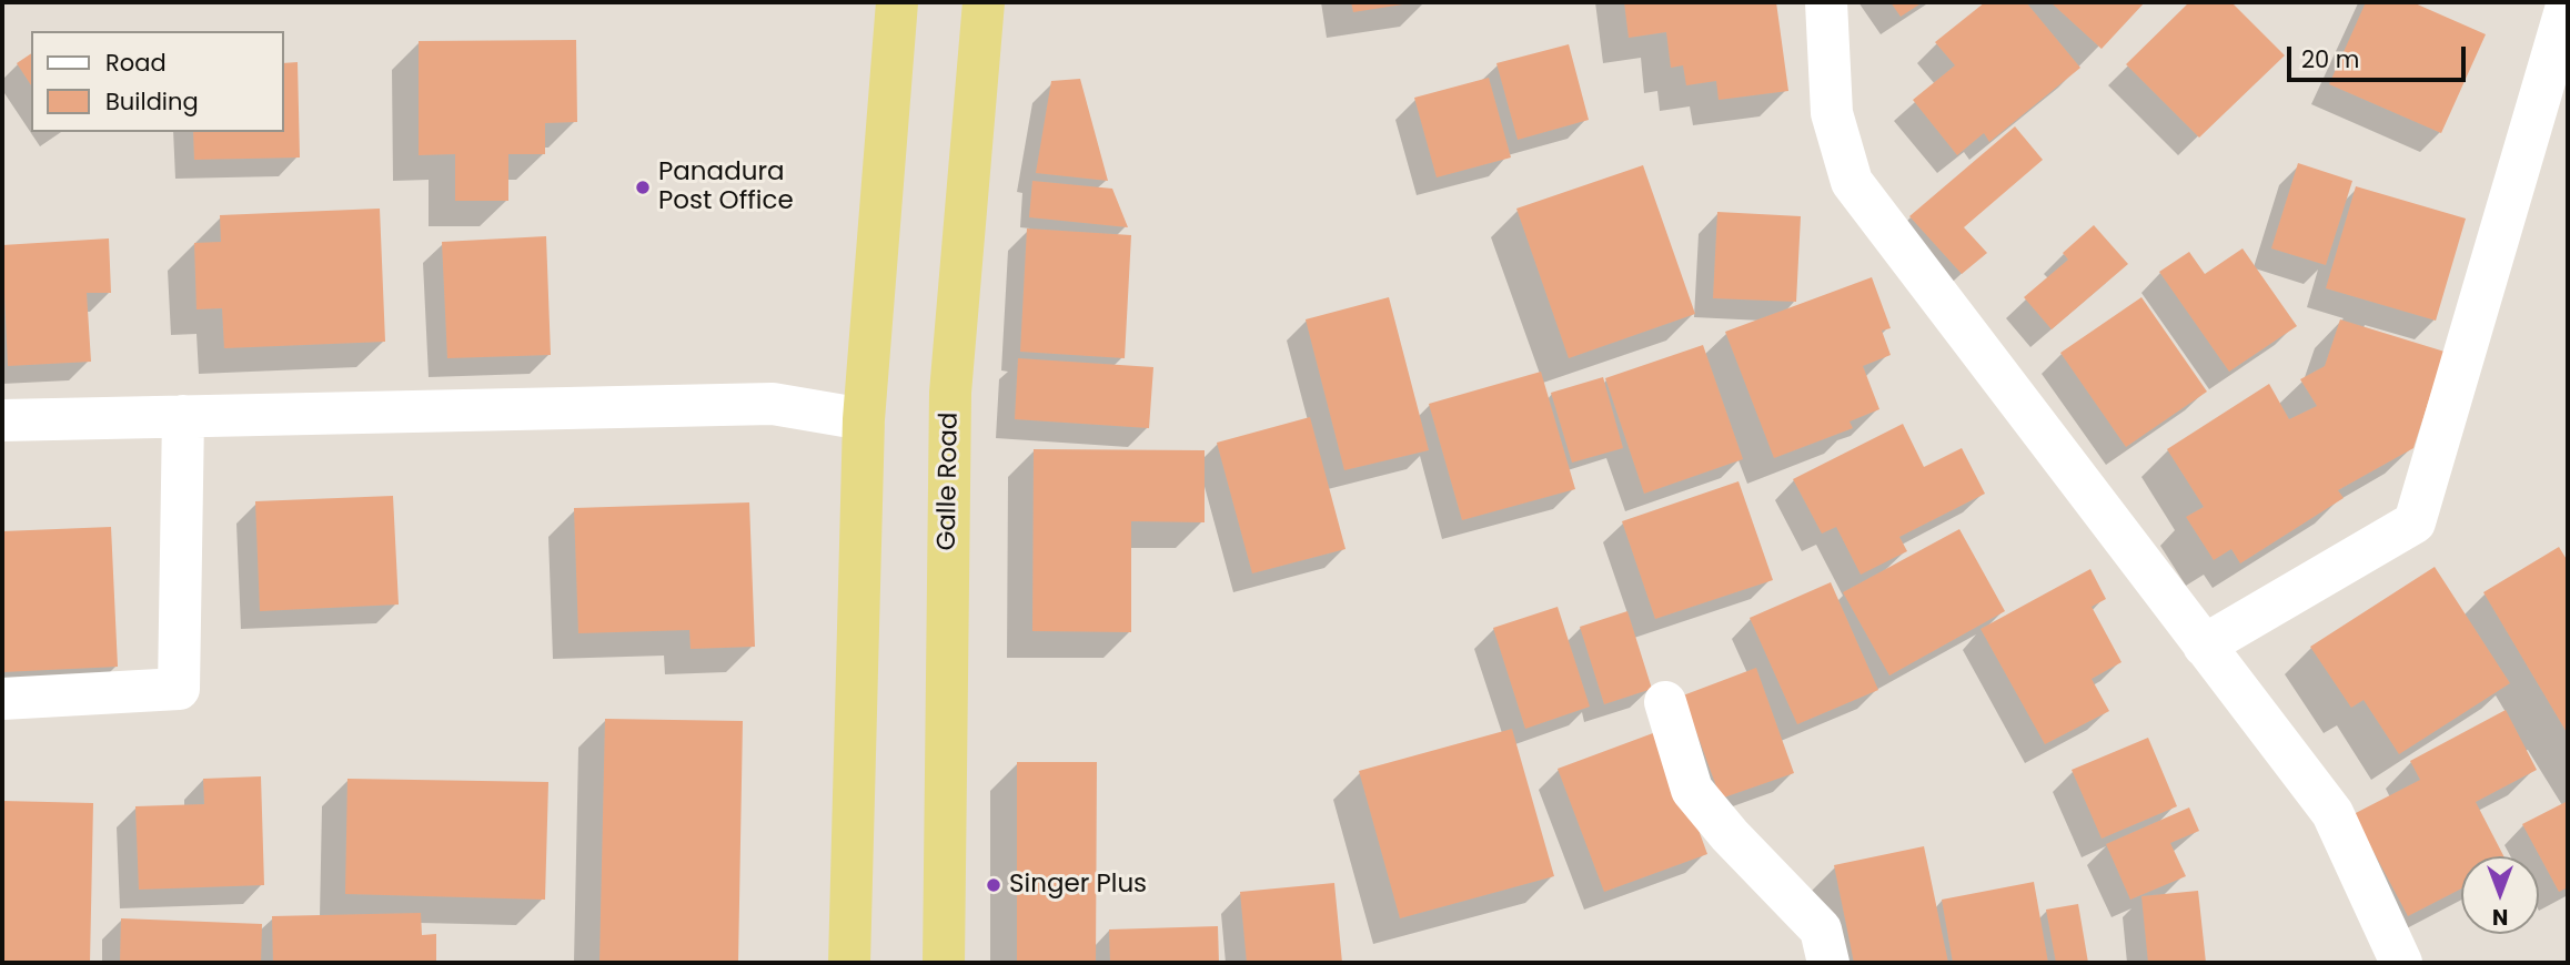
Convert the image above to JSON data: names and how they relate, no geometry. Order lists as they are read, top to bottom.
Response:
{
  "streets": {
    "highway": ["Galle Road"]
  },
  "places": ["Panadura Post Office", "Singer Plus"],
  "legend": ["Road", "Building"],
  "scale_bar": "20 m",
  "north": "bottom"
}
